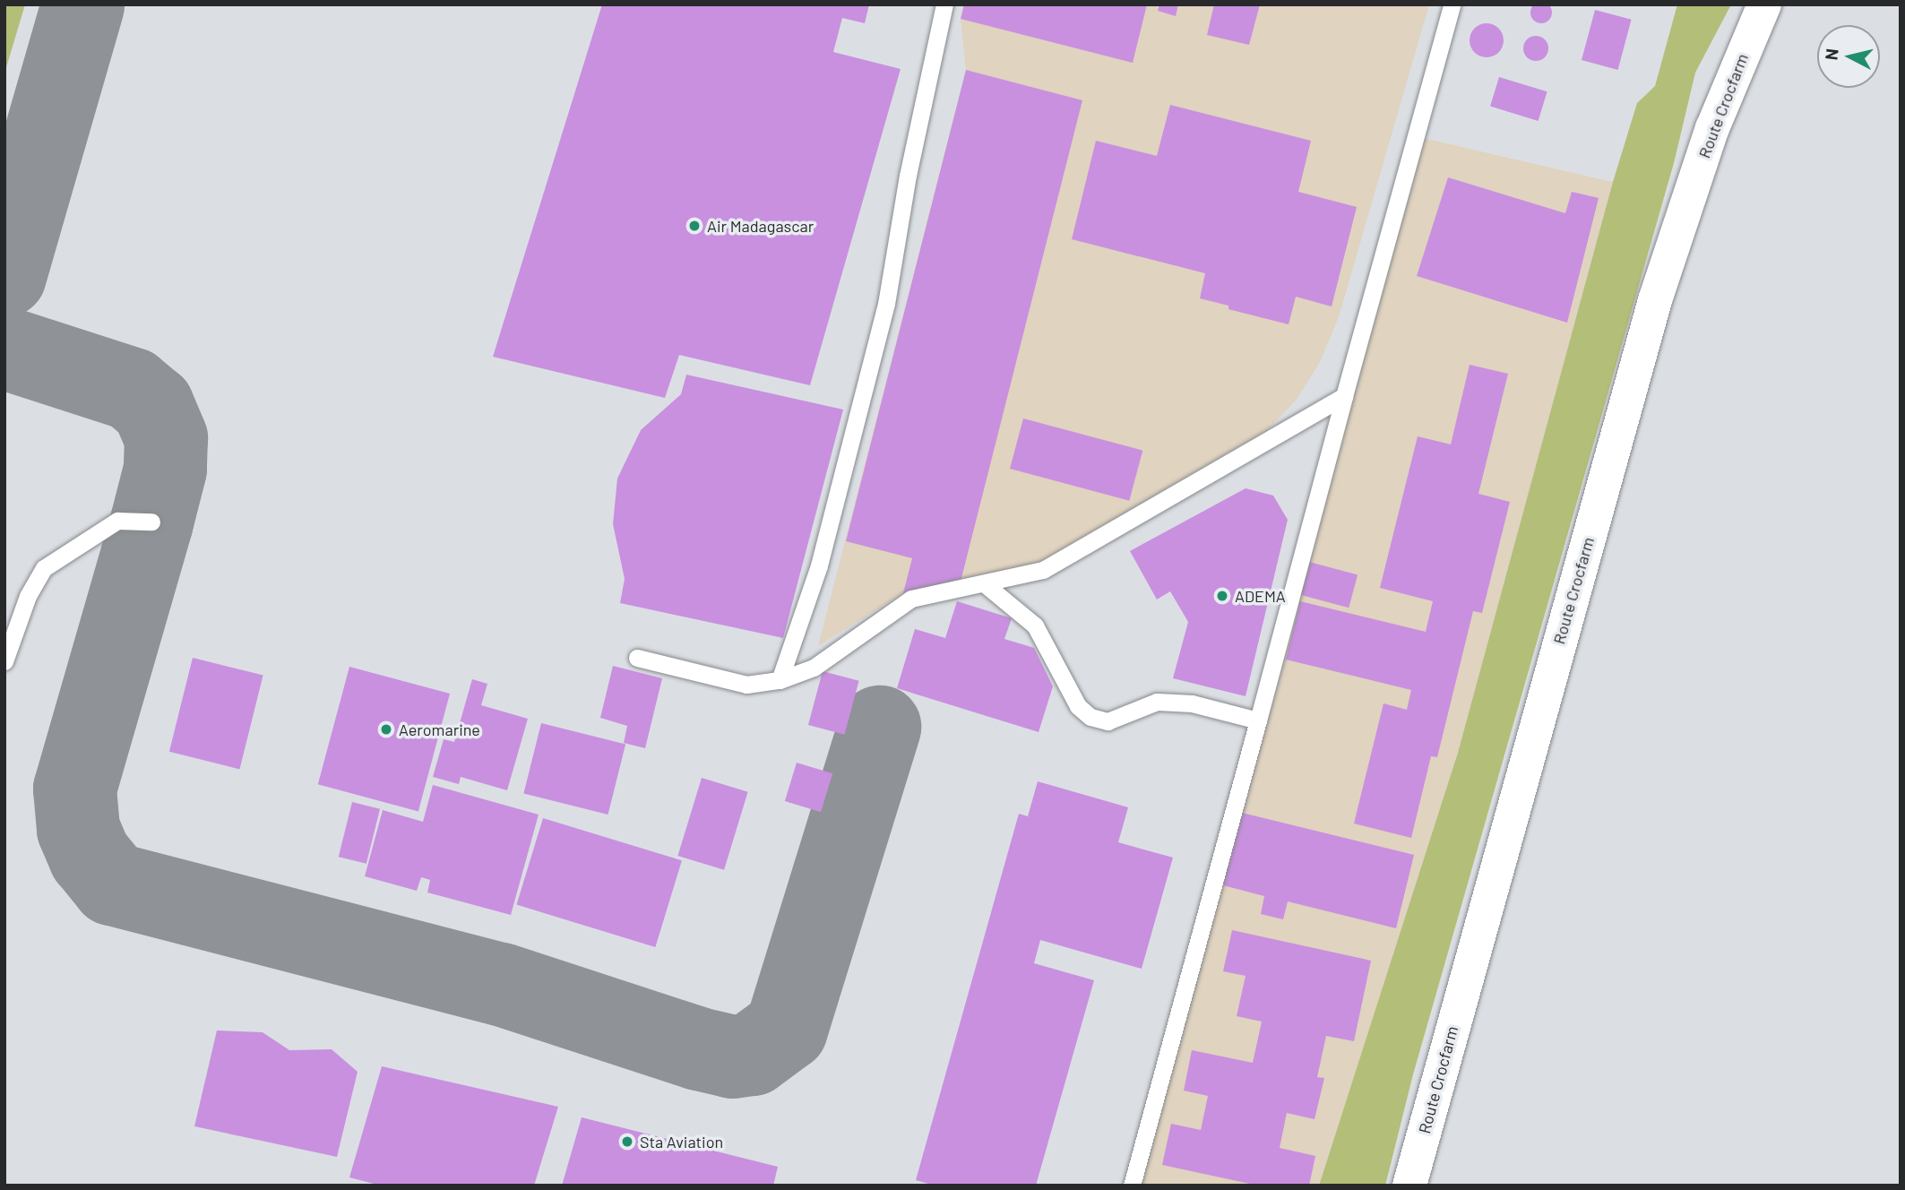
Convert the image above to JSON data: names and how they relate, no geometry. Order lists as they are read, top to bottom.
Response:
{
  "streets": {
    "street": ["Route Crocfarm"]
  },
  "places": [
    "Air Madagascar",
    "ADEMA",
    "Aeromarine",
    "Sta Aviation"
  ],
  "north": "left"
}
